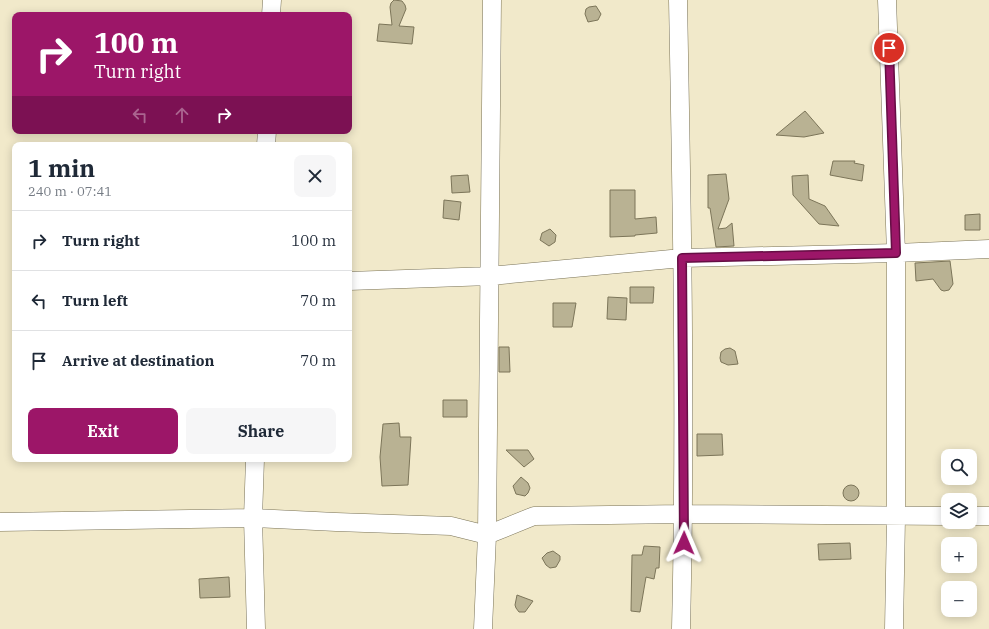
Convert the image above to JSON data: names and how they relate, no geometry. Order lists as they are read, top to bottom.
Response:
{
  "page": {
    "turn": ["100 m", "Turn right"],
    "heading": ["1 min", "240 m · 07:41"],
    "list": [
      {
        "name": "Turn right",
        "value": "100 m"
      },
      {
        "name": "Turn left",
        "value": "70 m"
      },
      {
        "name": "Arrive at destination",
        "value": "70 m"
      }
    ],
    "buttons": ["Exit", "Share"],
    "map_buttons": ["+", "−"]
  }
}
